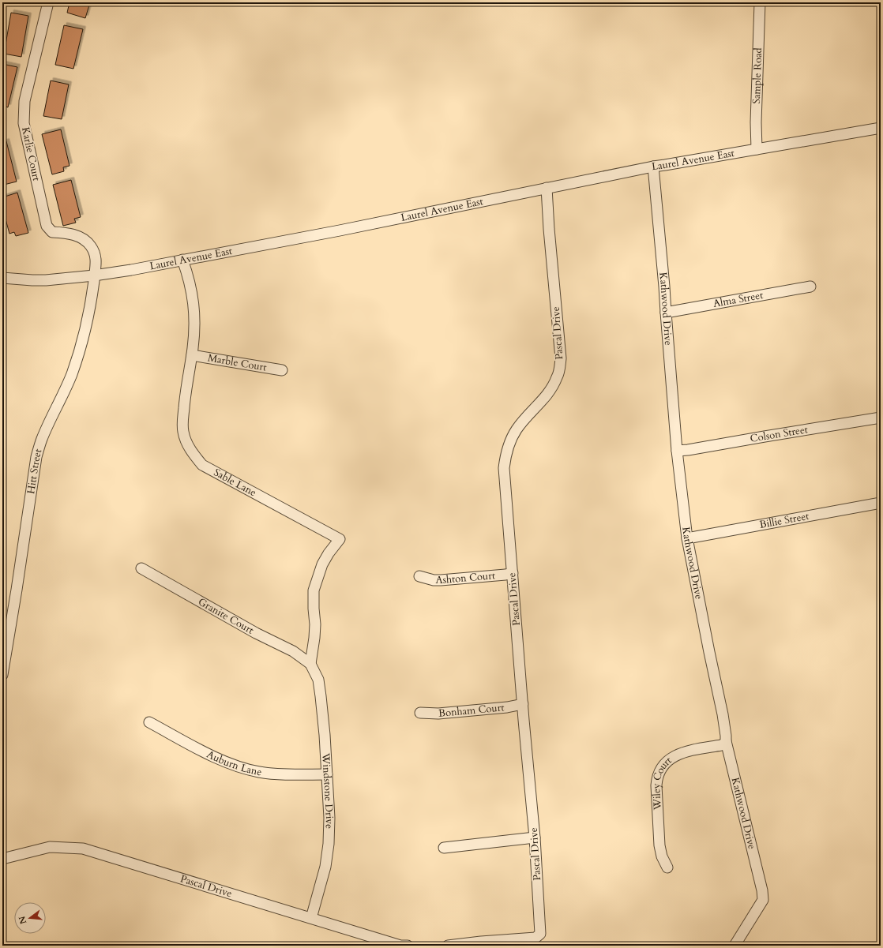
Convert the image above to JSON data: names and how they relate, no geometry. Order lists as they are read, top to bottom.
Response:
{
  "streets": {
    "street": [
      "Sample Road",
      "Karlie Court",
      "Laurel Avenue East",
      "Alma Street",
      "Kathwood Drive",
      "Pascal Drive",
      "Marble Court",
      "Colson Street",
      "Hitt Street",
      "Sable Lane",
      "Billie Street",
      "Ashton Court",
      "Granite Court",
      "Bonham Court",
      "Auburn Lane",
      "Wiley Court",
      "Windstone Drive"
    ]
  },
  "crossings": [
    ["Sample Road", "Laurel Avenue East"],
    ["Karlie Court", "Laurel Avenue East"],
    ["Karlie Court", "Hitt Street"],
    ["Laurel Avenue East", "Kathwood Drive"],
    ["Laurel Avenue East", "Pascal Drive"],
    ["Laurel Avenue East", "Hitt Street"],
    ["Laurel Avenue East", "Sable Lane"],
    ["Alma Street", "Kathwood Drive"],
    ["Kathwood Drive", "Colson Street"],
    ["Kathwood Drive", "Billie Street"],
    ["Kathwood Drive", "Wiley Court"],
    ["Pascal Drive", "Ashton Court"],
    ["Pascal Drive", "Bonham Court"],
    ["Pascal Drive", "Windstone Drive"],
    ["Marble Court", "Sable Lane"],
    ["Sable Lane", "Granite Court"],
    ["Sable Lane", "Windstone Drive"],
    ["Granite Court", "Windstone Drive"],
    ["Auburn Lane", "Windstone Drive"]
  ],
  "north": "left"
}
